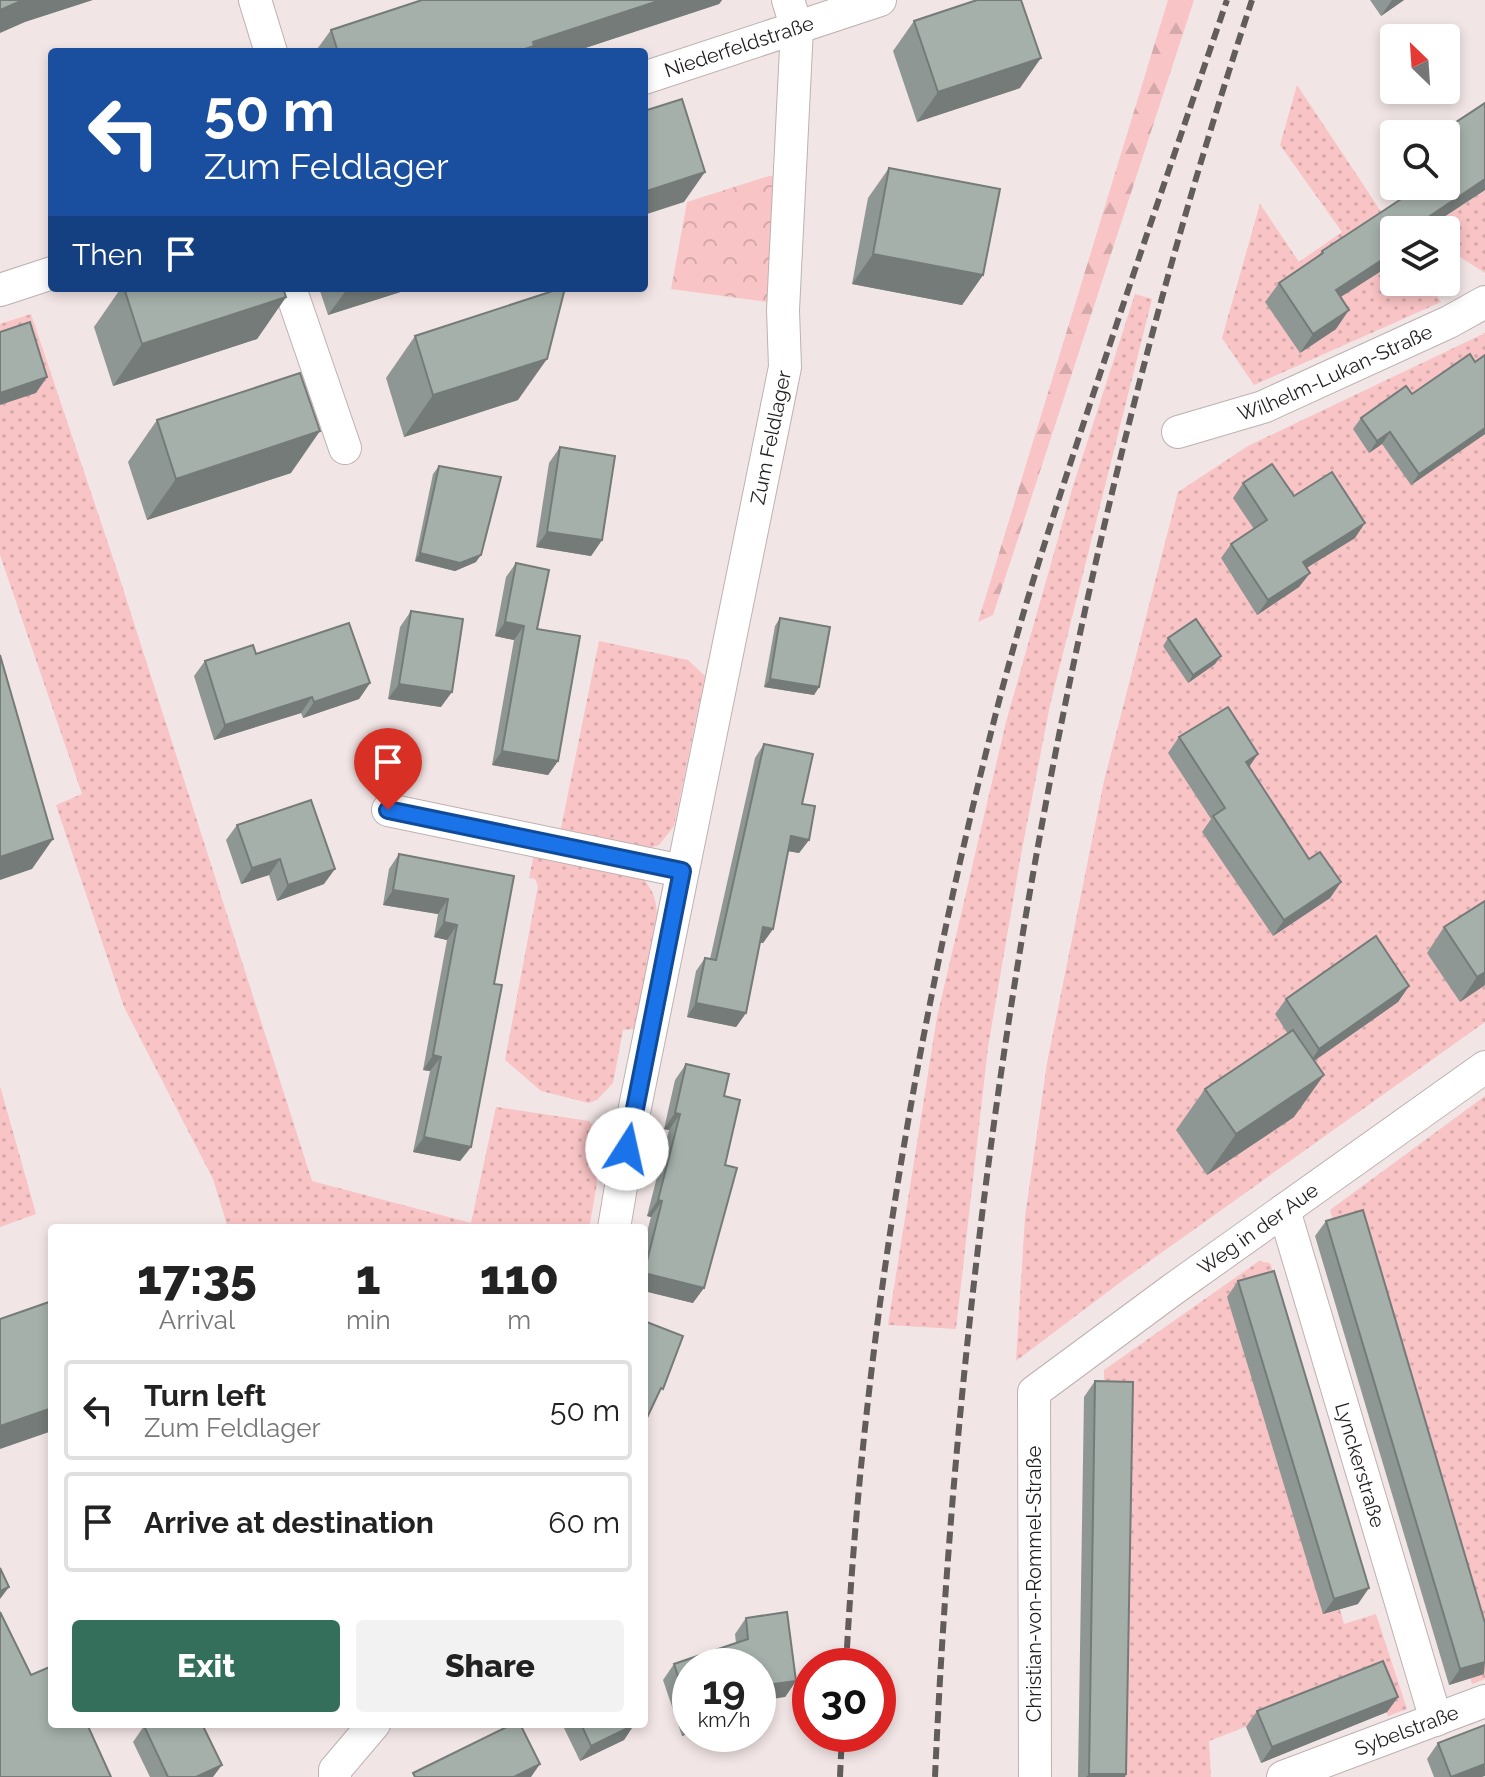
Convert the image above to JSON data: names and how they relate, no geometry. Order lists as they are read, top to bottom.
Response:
{
  "streets": {
    "street": [
      "Niederfeldstraße",
      "Wilhelm-Lukan-Straße",
      "Zum Feldlager",
      "Weg in der Aue",
      "Lynckerstraße",
      "Christian-von-Rommel-Straße",
      "Sybelstraße"
    ]
  },
  "crossings": [
    ["Niederfeldstraße", "Zum Feldlager"],
    ["Weg in der Aue", "Lynckerstraße"],
    ["Weg in der Aue", "Christian-von-Rommel-Straße"],
    ["Lynckerstraße", "Sybelstraße"]
  ],
  "north": "top left",
  "page": {
    "turn": ["50 m", "Zum Feldlager"],
    "then": "Then",
    "eta": [
      "17:35",
      "Arrival",
      "1",
      "min",
      "110",
      "m"
    ],
    "list": [
      {
        "name": "Turn left",
        "note": "Zum Feldlager",
        "value": "50 m"
      },
      {
        "name": "Arrive at destination",
        "value": "60 m"
      }
    ],
    "buttons": ["Exit", "Share"],
    "speed": "19 km/h",
    "limit": "30"
  }
}
